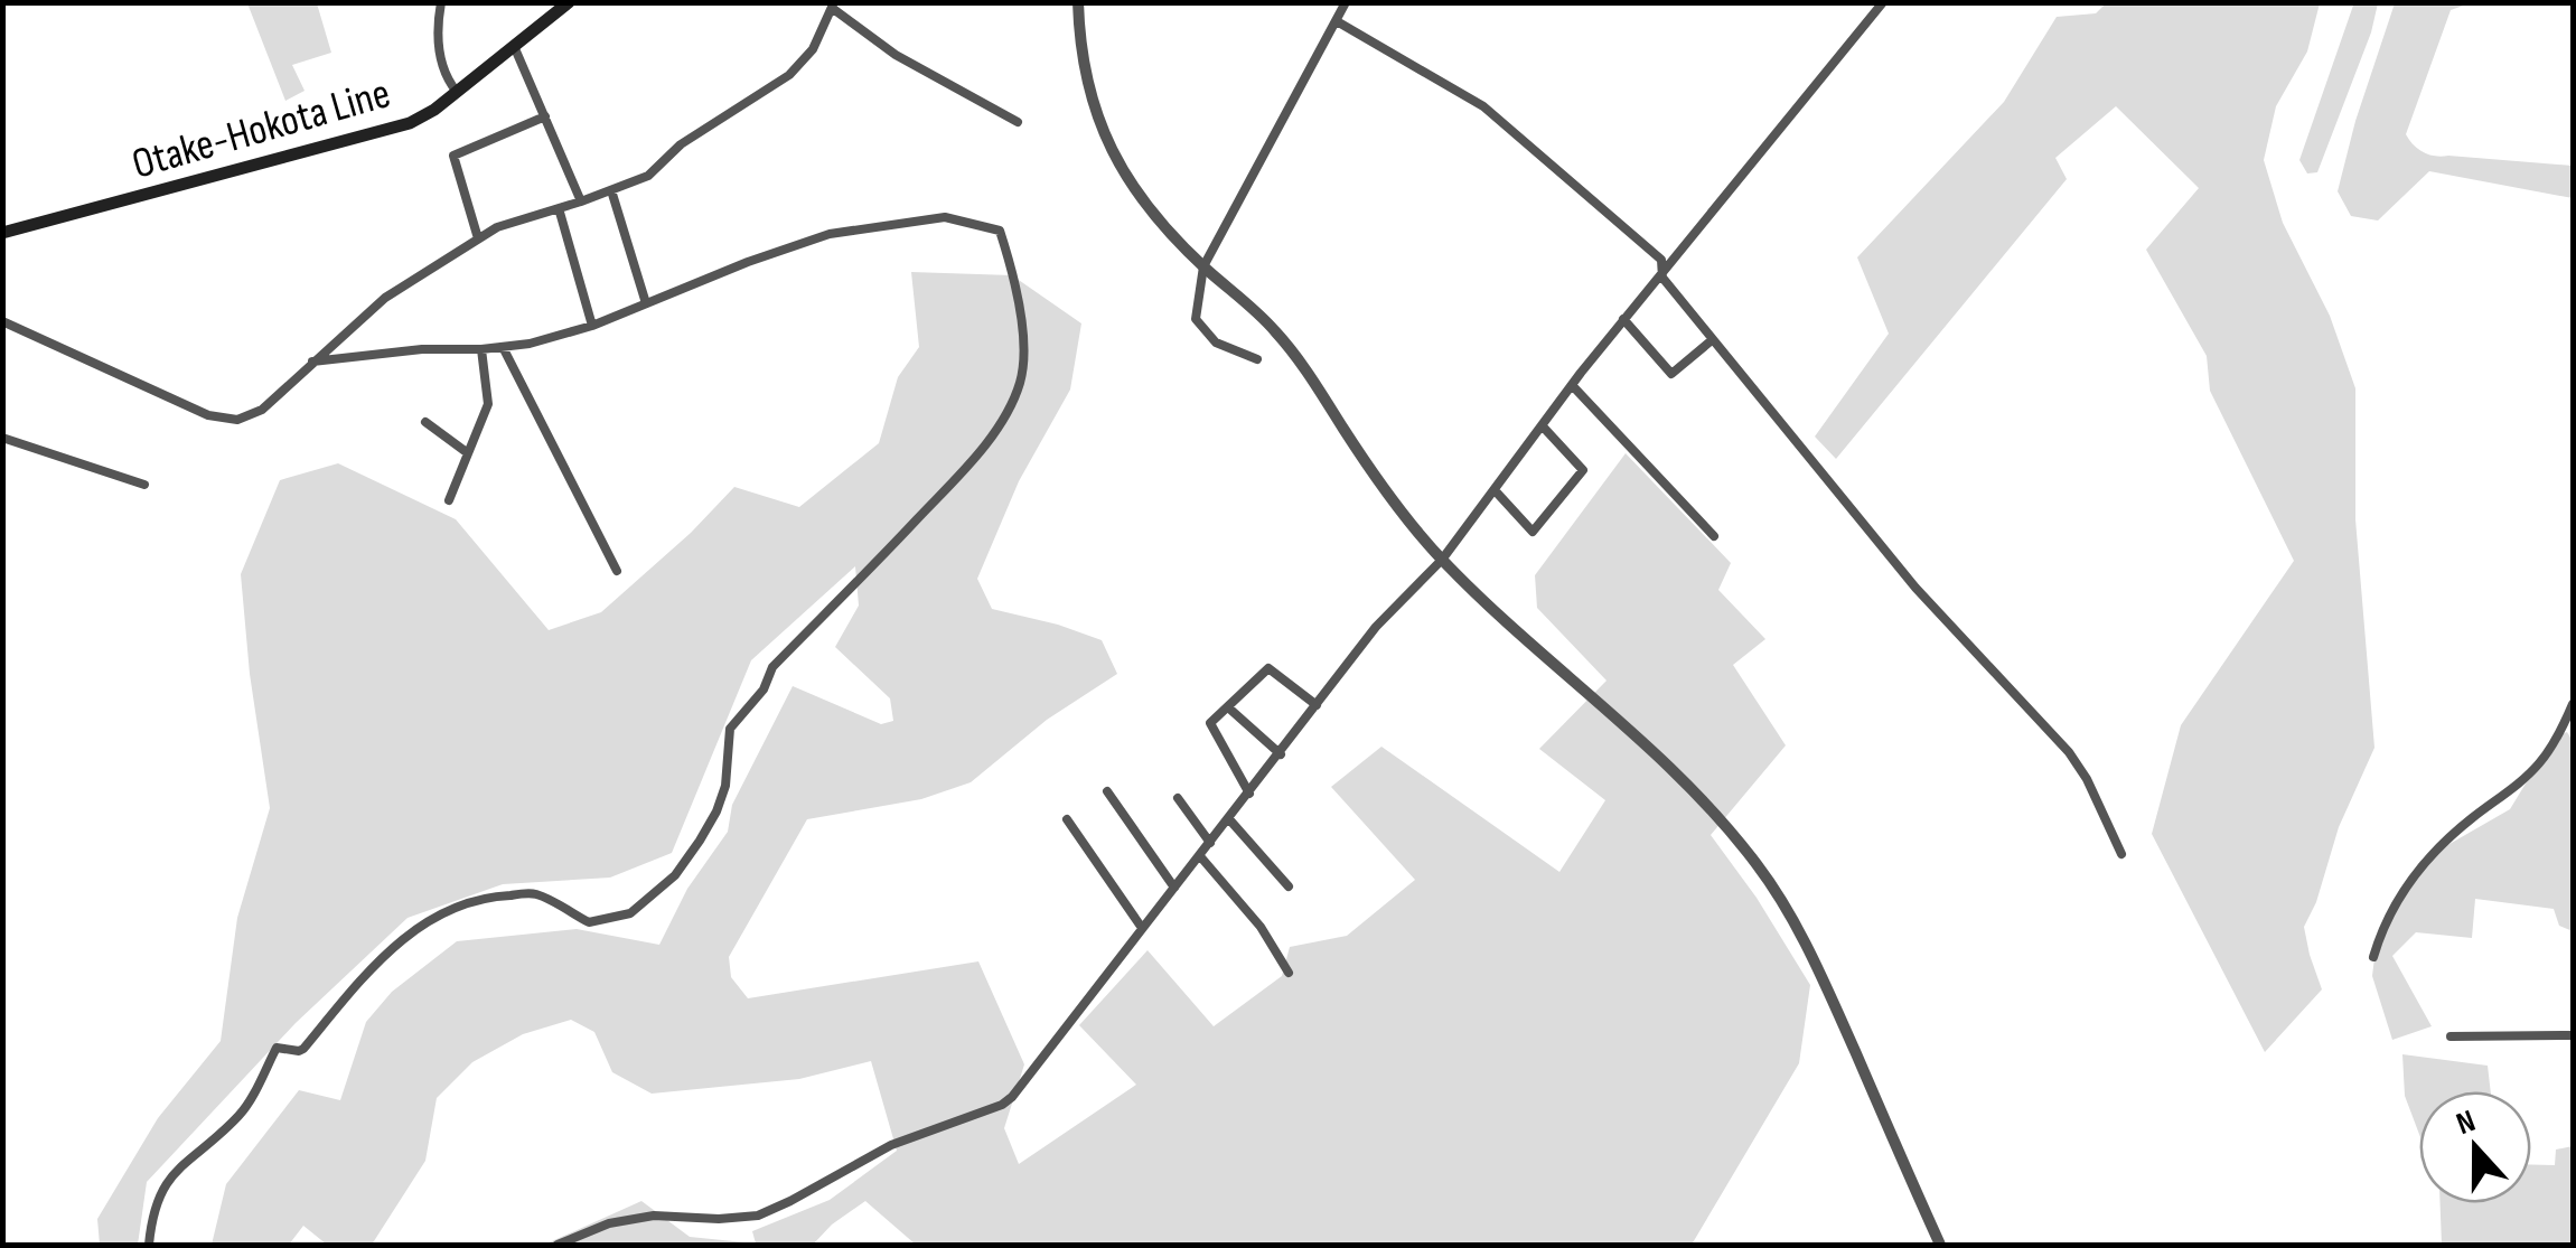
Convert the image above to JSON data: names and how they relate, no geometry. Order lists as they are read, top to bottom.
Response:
{
  "streets": {
    "main road": ["Otake-Hokota Line"]
  },
  "north": "top"
}
